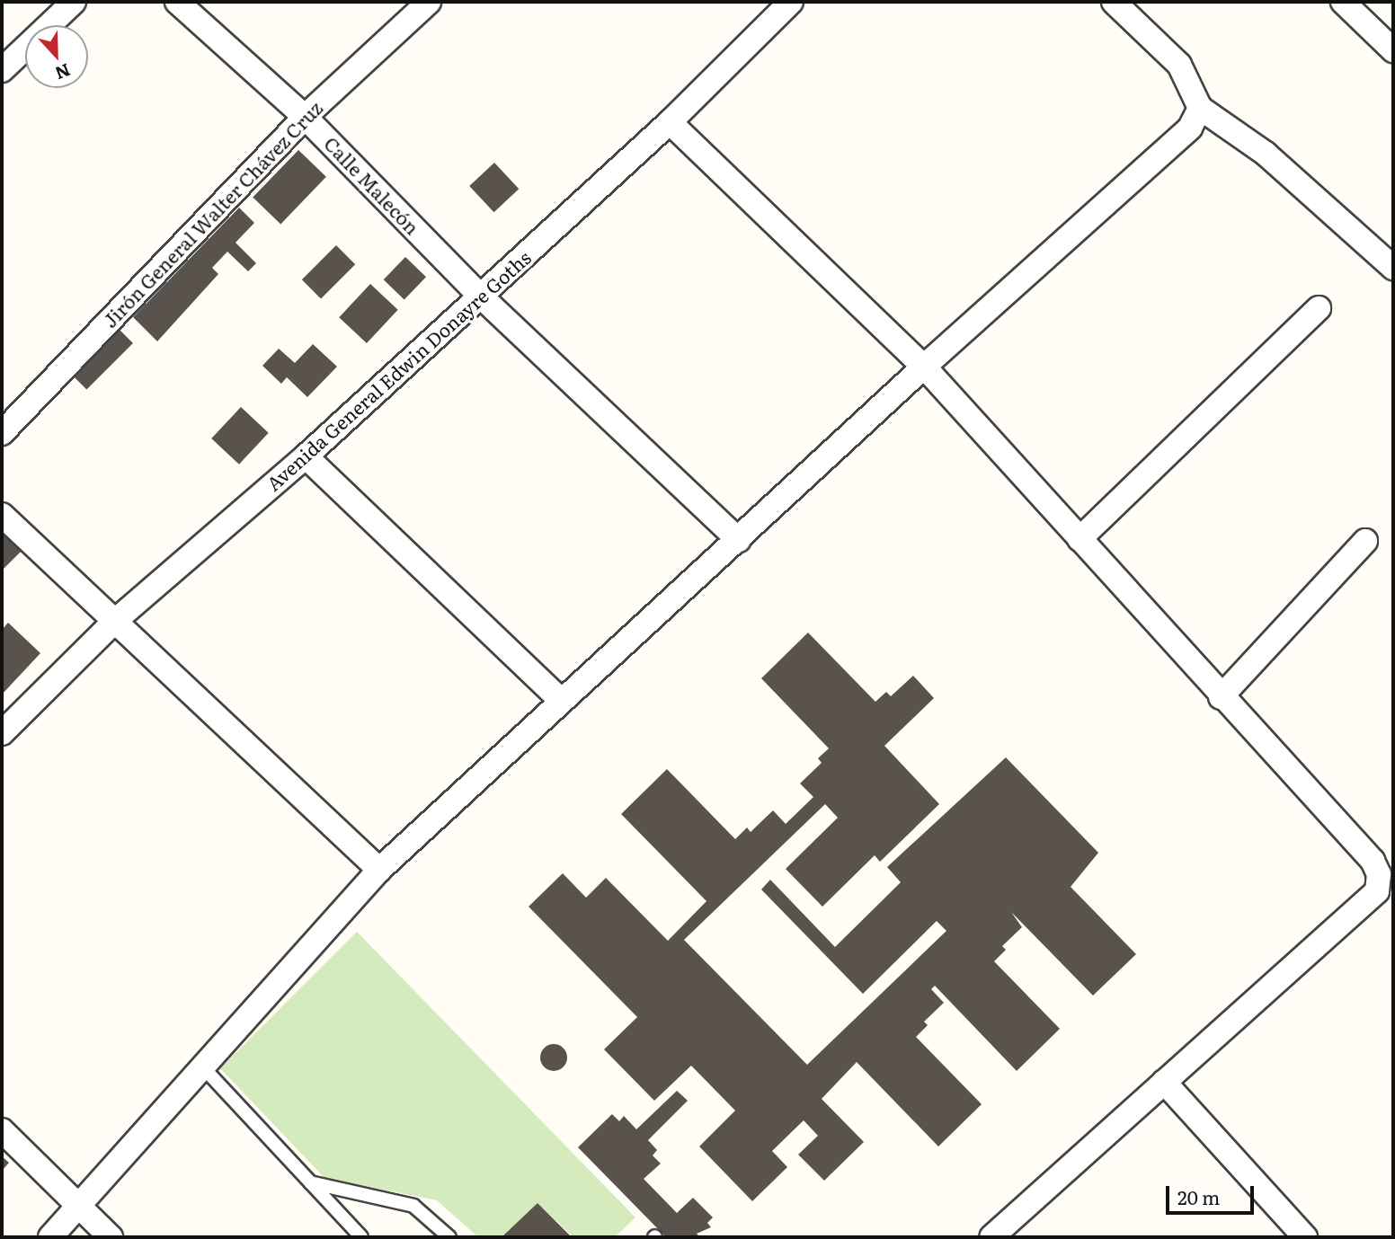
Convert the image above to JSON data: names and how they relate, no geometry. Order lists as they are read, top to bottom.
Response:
{
  "streets": {
    "street": ["Calle Malecón", "Jirón General Walter Chávez Cruz", "Avenida General Edwin Donayre Goths"]
  },
  "crossings": [
    ["Calle Malecón", "Jirón General Walter Chávez Cruz"],
    ["Calle Malecón", "Avenida General Edwin Donayre Goths"]
  ],
  "scale_bar": "20 m",
  "north": "bottom"
}
